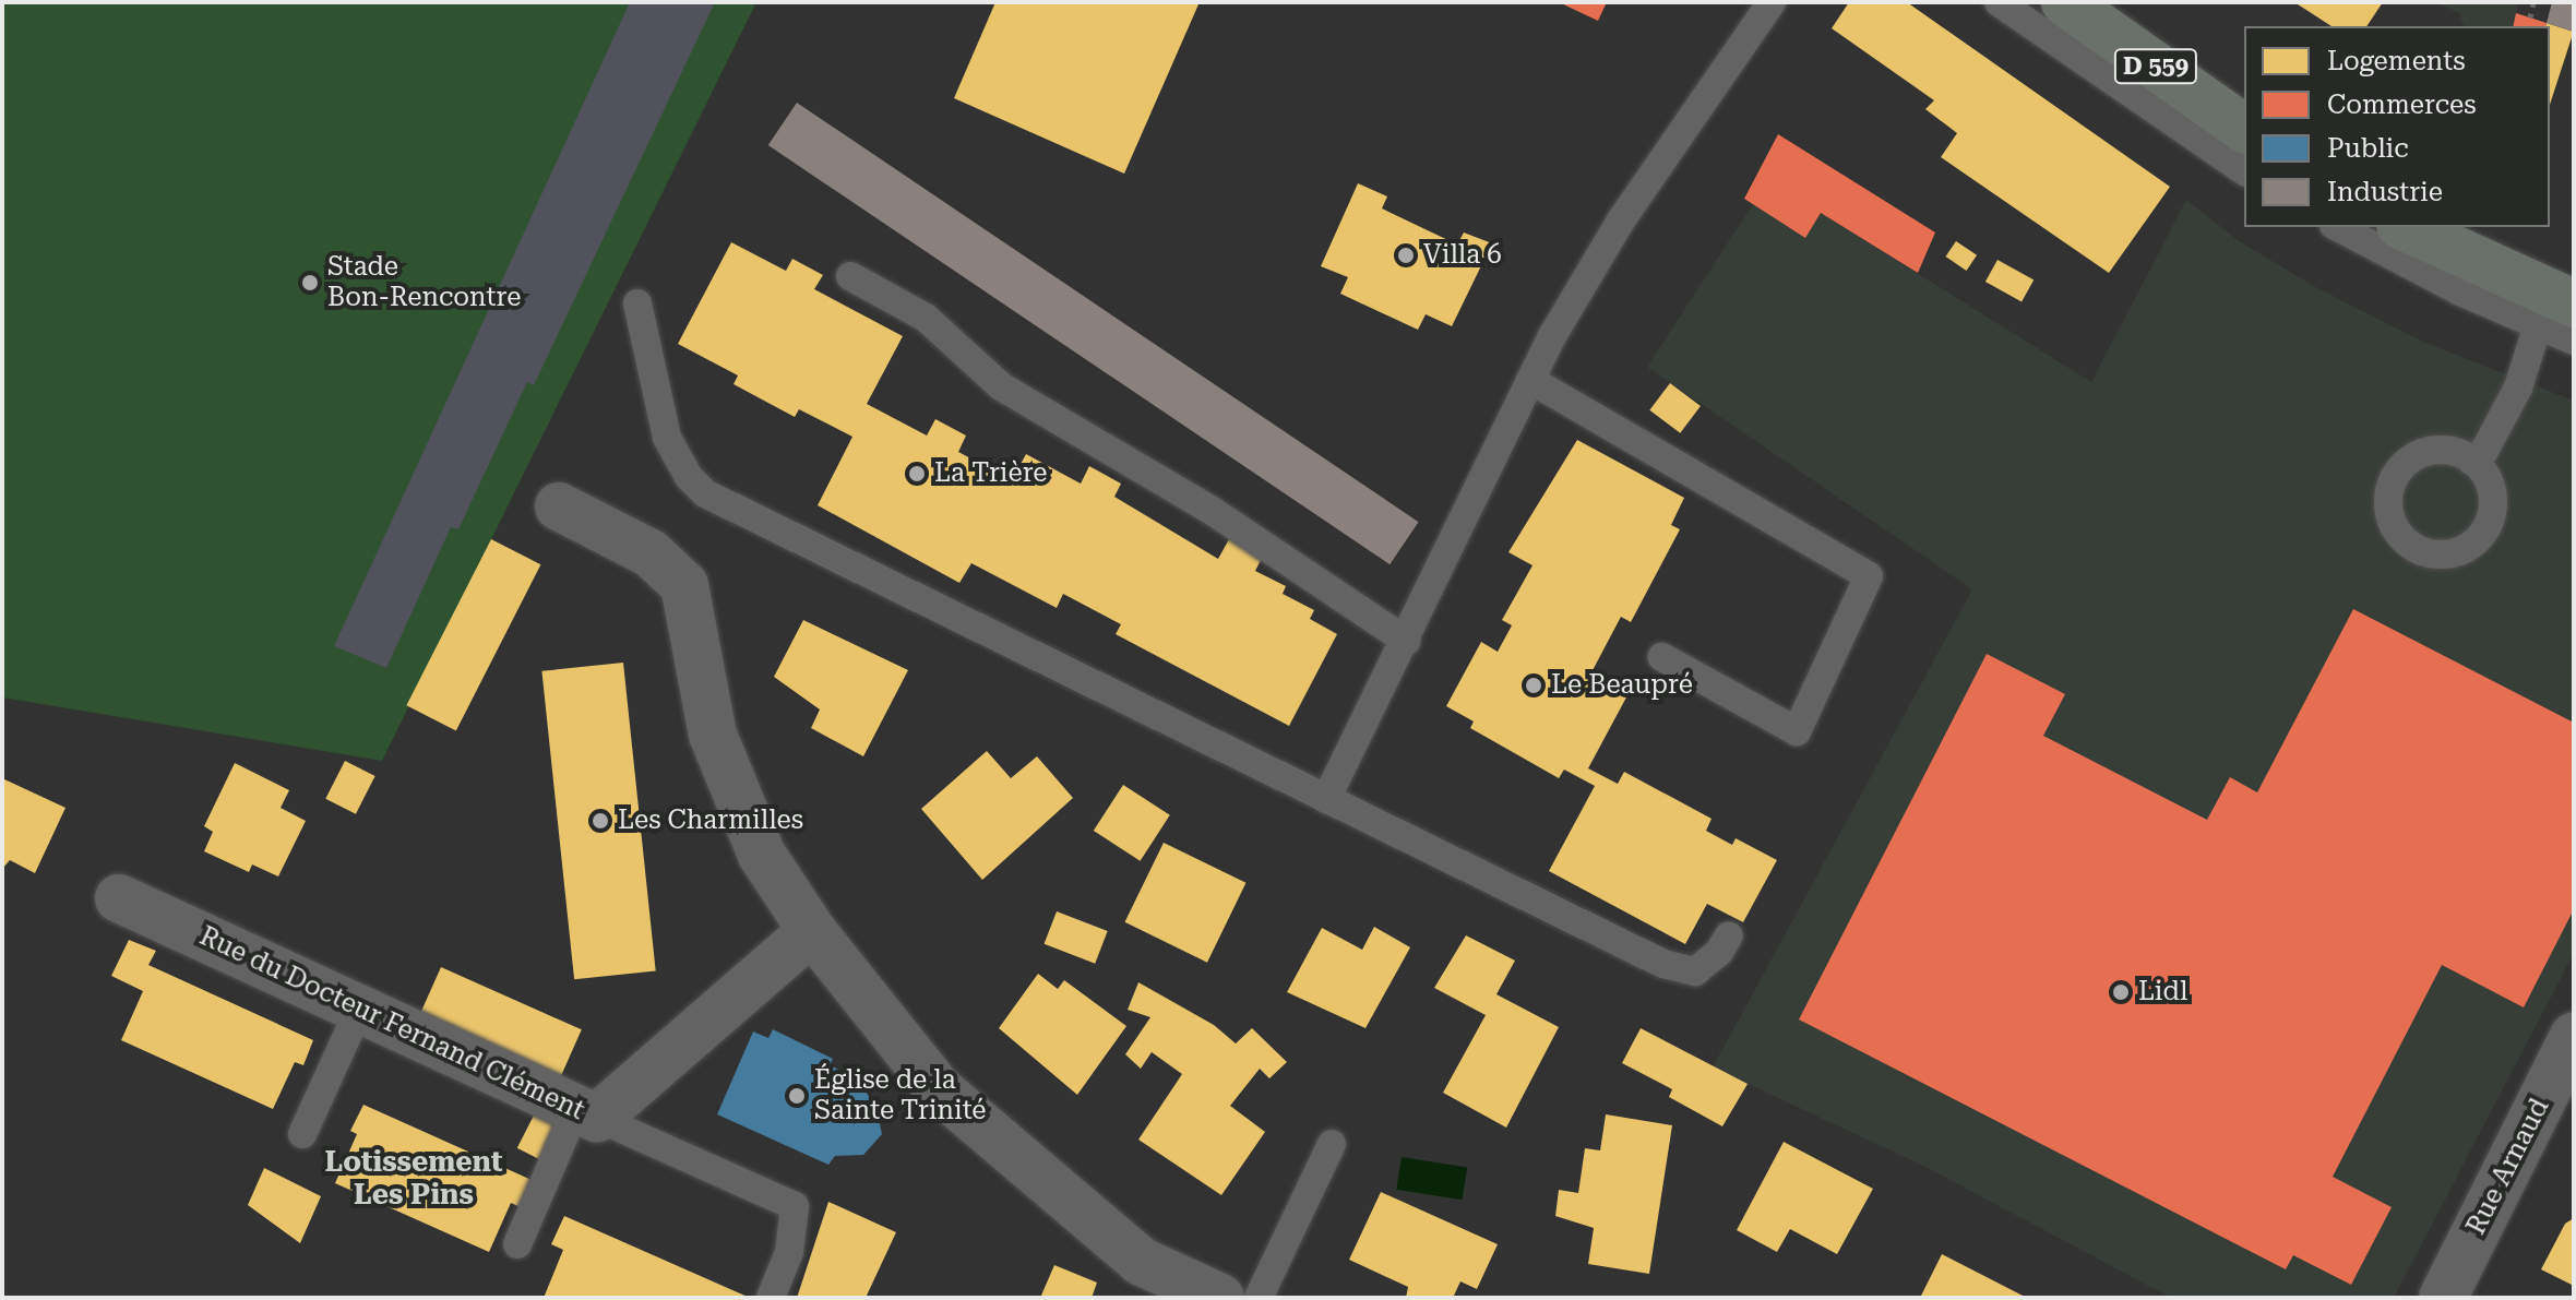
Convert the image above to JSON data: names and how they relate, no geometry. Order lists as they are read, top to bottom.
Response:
{
  "streets": {
    "main road": ["D 559"],
    "street": ["Rue du Docteur Fernand Clément", "Rue Arnaud"]
  },
  "districts": ["Lotissement Les Pins"],
  "places": [
    "Villa 6",
    "Stade Bon-Rencontre",
    "La Trière",
    "Le Beaupré",
    "Les Charmilles",
    "Lidl",
    "Église de la Sainte Trinité"
  ],
  "legend": [
    "Logements",
    "Commerces",
    "Public",
    "Industrie"
  ]
}
